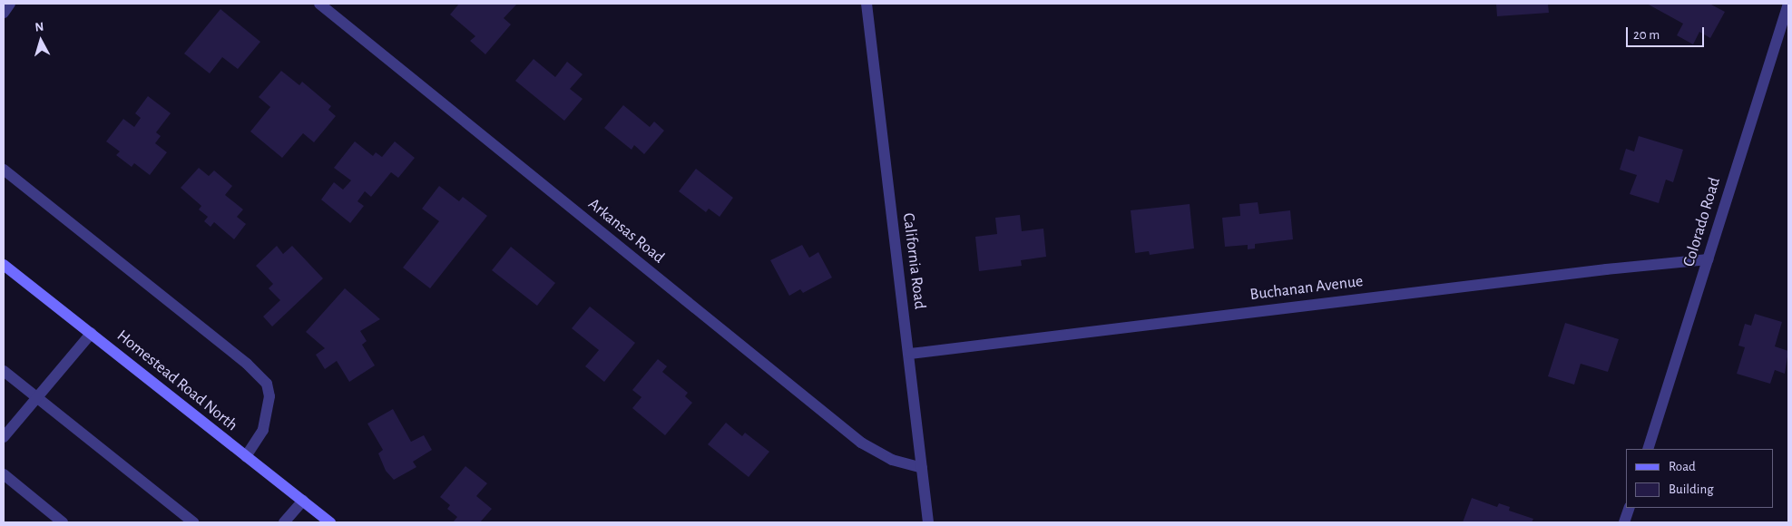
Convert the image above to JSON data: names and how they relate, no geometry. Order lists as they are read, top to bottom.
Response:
{
  "streets": {
    "main road": ["Homestead Road North"],
    "street": [
      "Colorado Road",
      "Arkansas Road",
      "California Road",
      "Buchanan Avenue"
    ]
  },
  "crossings": [
    ["Colorado Road", "Buchanan Avenue"],
    ["Arkansas Road", "California Road"],
    ["California Road", "Buchanan Avenue"]
  ],
  "legend": ["Road", "Building"],
  "scale_bar": "20 m",
  "north": "top"
}
